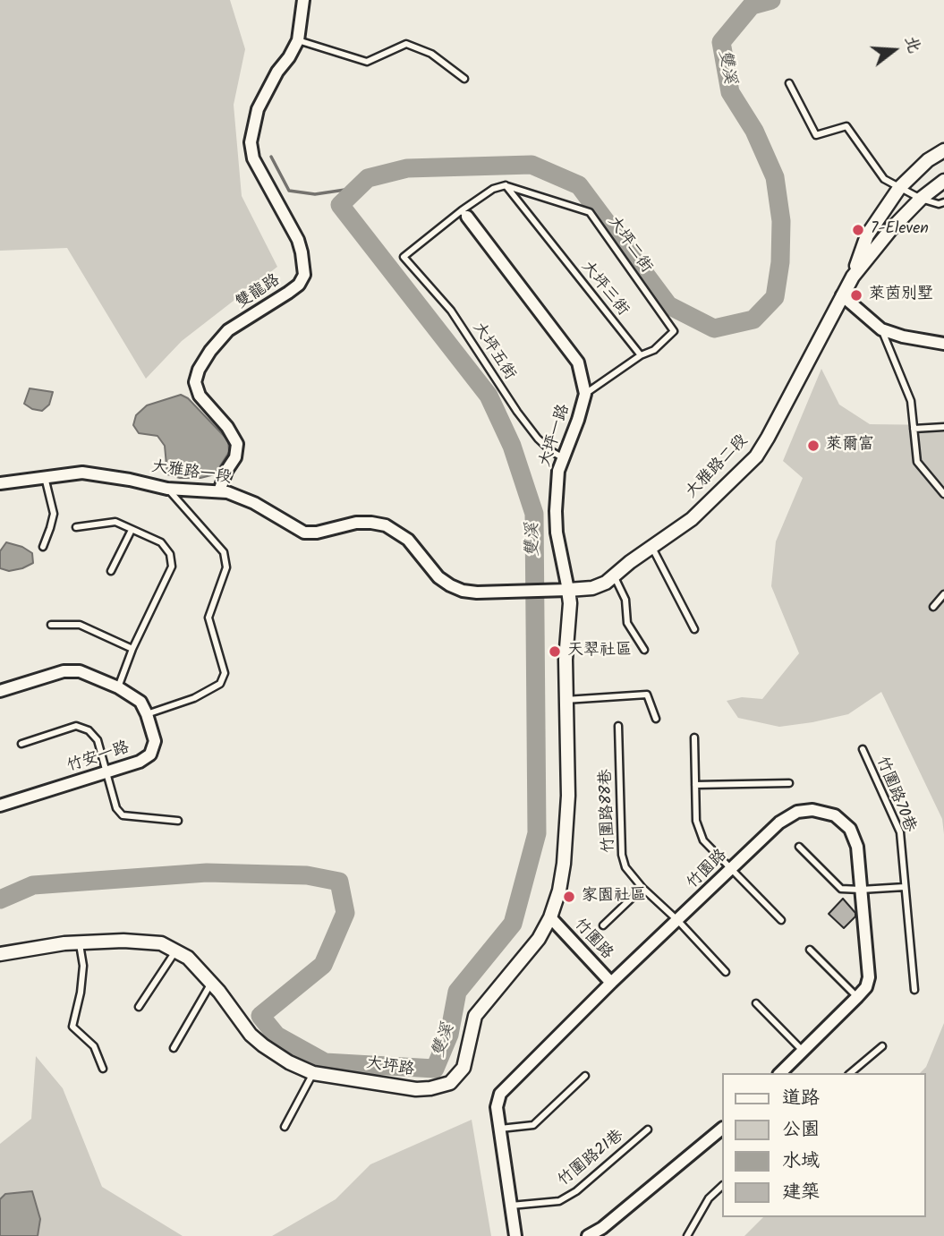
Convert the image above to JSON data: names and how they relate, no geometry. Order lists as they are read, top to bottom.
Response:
{
  "streets": {
    "street": [
      "雙龍路",
      "大坪一路",
      "大雅路二段",
      "大雅路一段",
      "竹安一路",
      "竹園路",
      "竹圍路",
      "大坪路"
    ],
    "lane": [
      "大坪二街",
      "大坪三街",
      "大坪五街",
      "竹圍路70巷",
      "竹圍路88巷",
      "竹圍路21巷"
    ]
  },
  "crossings": [
    ["大坪二街", "大坪三街"],
    ["雙龍路", "大雅路一段"],
    ["大坪五街", "大坪一路"],
    ["大坪一路", "大雅路二段"],
    ["大坪一路", "大雅路一段"],
    ["大坪一路", "大坪路"],
    ["大雅路二段", "大雅路一段"],
    ["大雅路二段", "大坪路"],
    ["大雅路一段", "大坪路"],
    ["竹圍路88巷", "竹園路"],
    ["竹園路", "竹圍路"],
    ["竹園路", "竹圍路21巷"],
    ["竹圍路", "大坪路"]
  ],
  "water": ["雙溪"],
  "places": [
    "7-Eleven",
    "萊茵別墅",
    "萊爾富",
    "天翠社區",
    "家園社區"
  ],
  "legend": [
    "道路",
    "公園",
    "水域",
    "建築"
  ],
  "north": "right"
}
